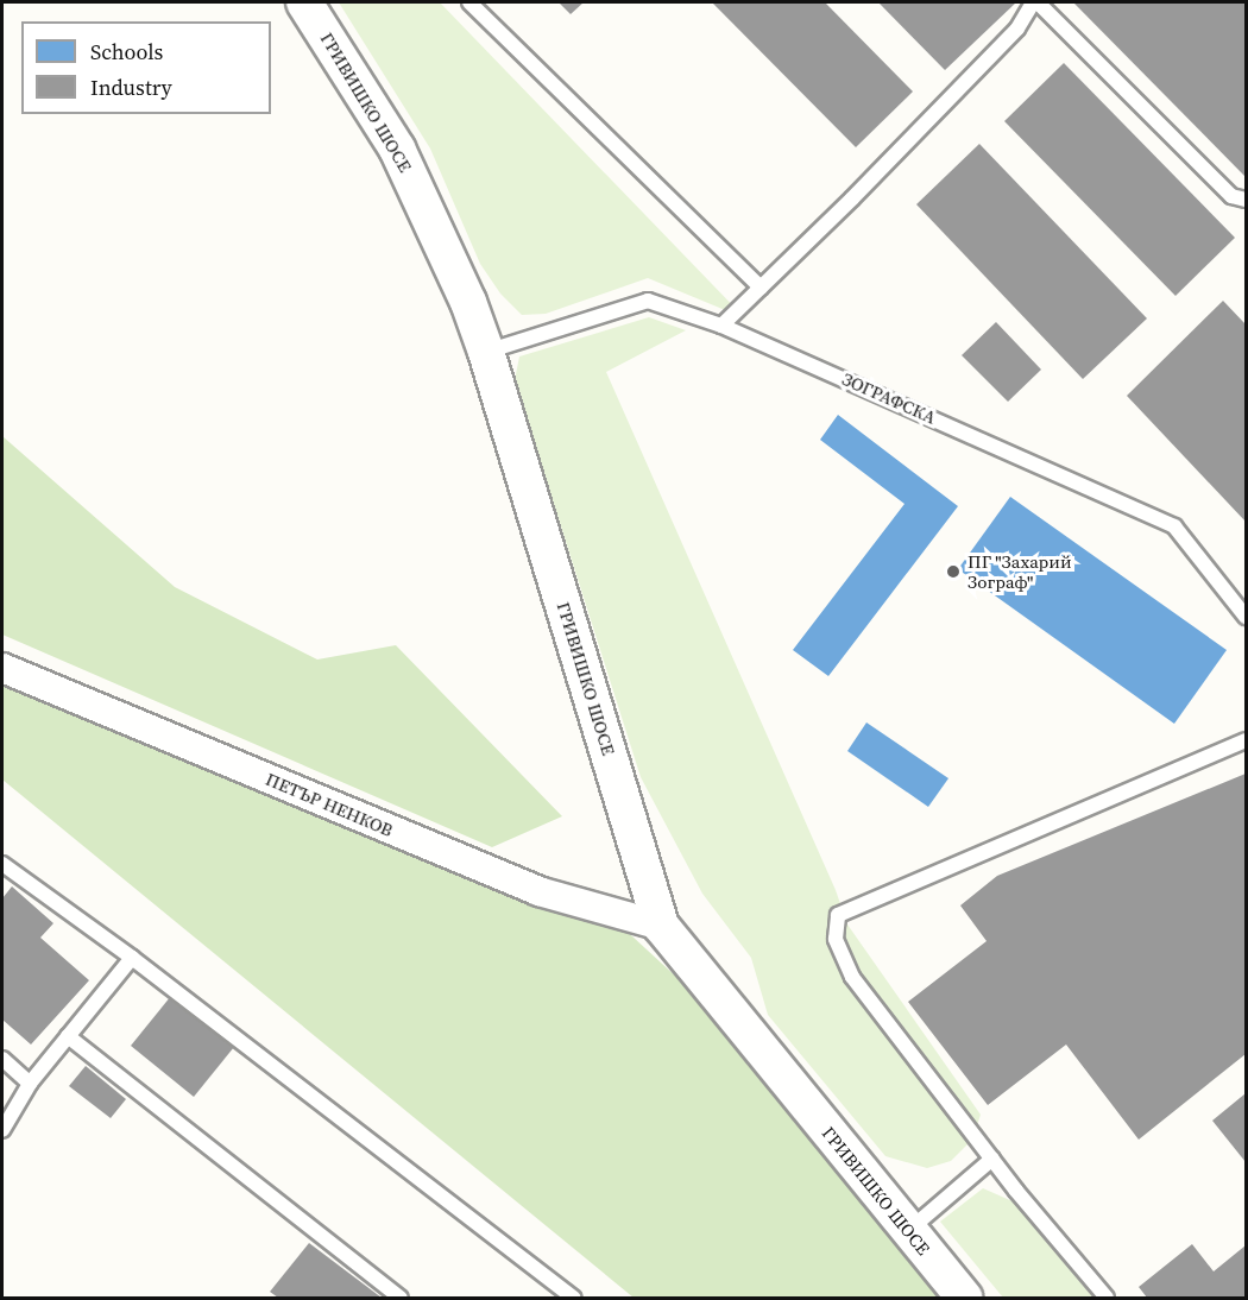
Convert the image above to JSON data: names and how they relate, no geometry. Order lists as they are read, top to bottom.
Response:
{
  "streets": {
    "street": ["ГРИВИШКО ШОСЕ", "ПЕТЪР НЕНКОВ"],
    "lane": ["ЗОГРАФСКА"]
  },
  "crossings": [
    ["ГРИВИШКО ШОСЕ", "ЗОГРАФСКА"],
    ["ГРИВИШКО ШОСЕ", "ПЕТЪР НЕНКОВ"]
  ],
  "places": ["ПГ \"Захарий Зограф\""],
  "legend": ["Schools", "Industry"]
}
